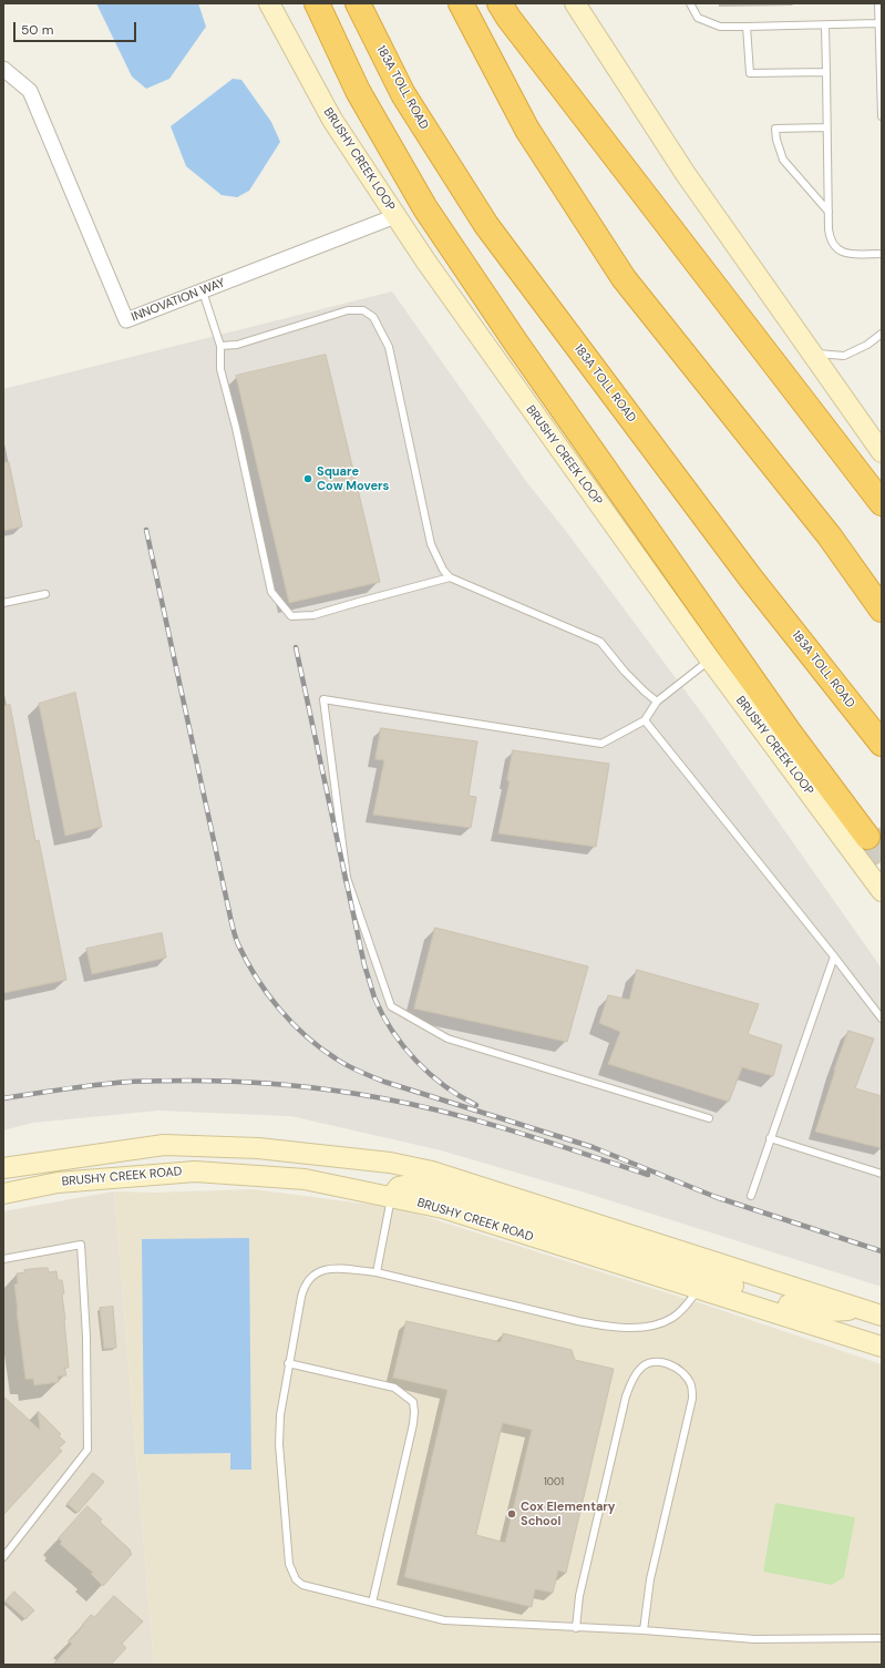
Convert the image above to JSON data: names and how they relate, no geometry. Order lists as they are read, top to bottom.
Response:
{
  "streets": {
    "highway": ["183A TOLL ROAD"],
    "main road": ["BRUSHY CREEK LOOP", "BRUSHY CREEK ROAD"],
    "street": ["INNOVATION WAY"]
  },
  "crossings": [
    ["BRUSHY CREEK LOOP", "INNOVATION WAY"]
  ],
  "places": ["Square Cow Movers", "Cox Elementary School"],
  "house_numbers": ["1001"],
  "scale_bar": "50 m"
}
